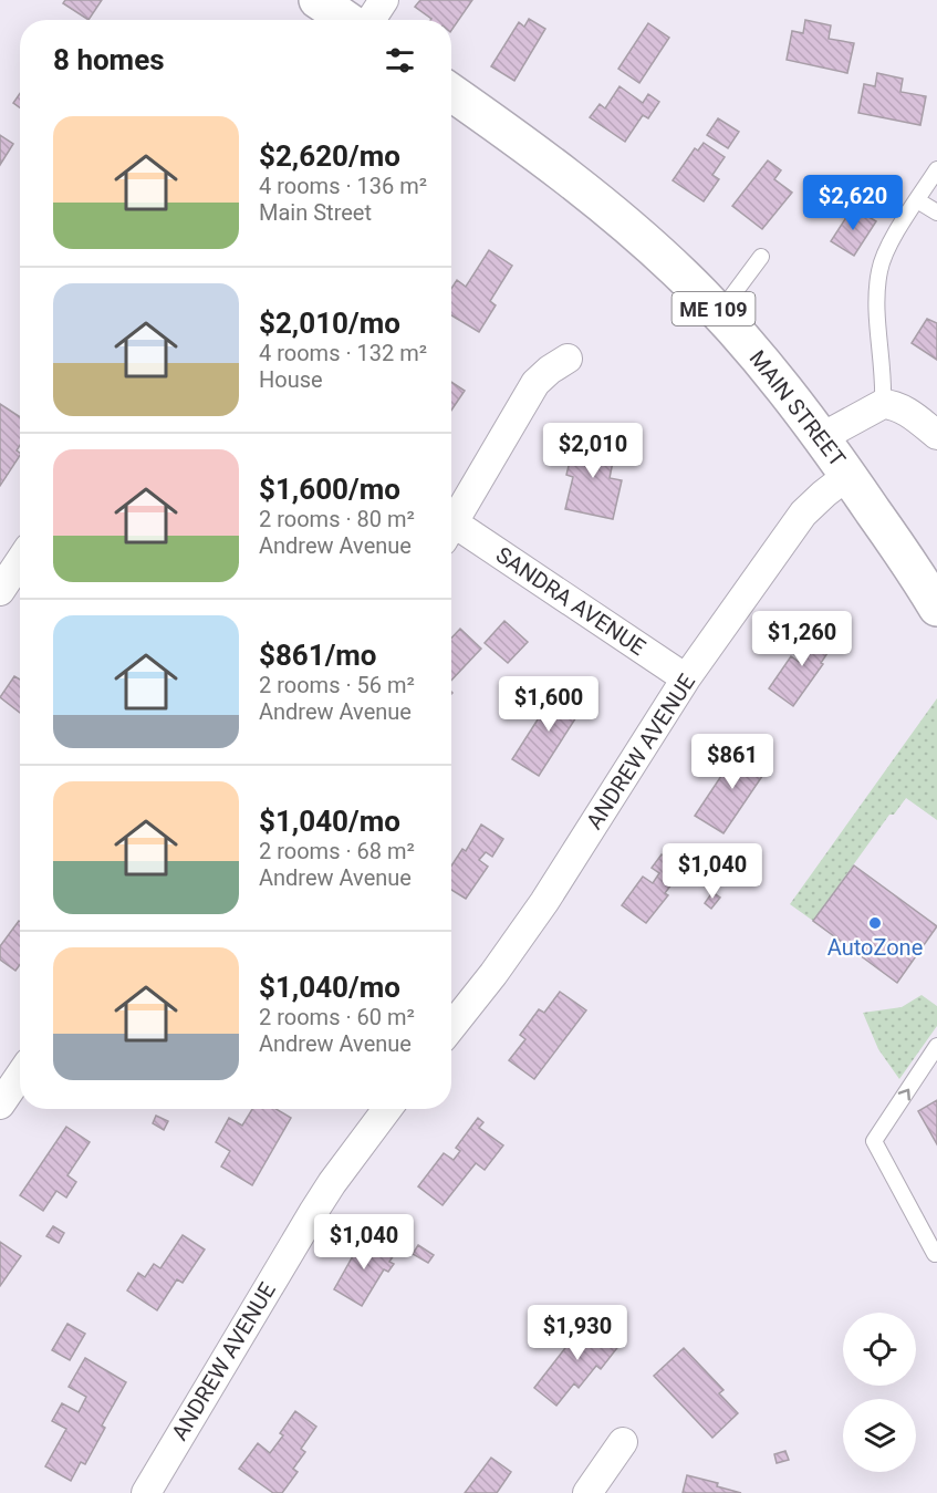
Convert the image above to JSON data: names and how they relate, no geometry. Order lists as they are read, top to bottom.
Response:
{
  "streets": {
    "highway": ["ME 109", "MAIN STREET"],
    "street": ["SANDRA AVENUE", "ANDREW AVENUE"]
  },
  "crossings": [
    ["MAIN STREET", "ANDREW AVENUE"],
    ["SANDRA AVENUE", "ANDREW AVENUE"]
  ],
  "places": ["AutoZone"],
  "page": {
    "heading": "8 homes",
    "list": [
      {
        "name": "$2,620/mo",
        "note": "4 rooms · 136 m² · Main Street"
      },
      {
        "name": "$2,010/mo",
        "note": "4 rooms · 132 m² · House"
      },
      {
        "name": "$1,600/mo",
        "note": "2 rooms · 80 m² · Andrew Avenue"
      },
      {
        "name": "$861/mo",
        "note": "2 rooms · 56 m² · Andrew Avenue"
      },
      {
        "name": "$1,040/mo",
        "note": "2 rooms · 68 m² · Andrew Avenue"
      },
      {
        "name": "$1,040/mo",
        "note": "2 rooms · 60 m² · Andrew Avenue"
      }
    ],
    "price": [
      "$2,620",
      "$2,010",
      "$1,260",
      "$1,600",
      "$861",
      "$1,040",
      "$1,040",
      "$1,930"
    ]
  }
}
